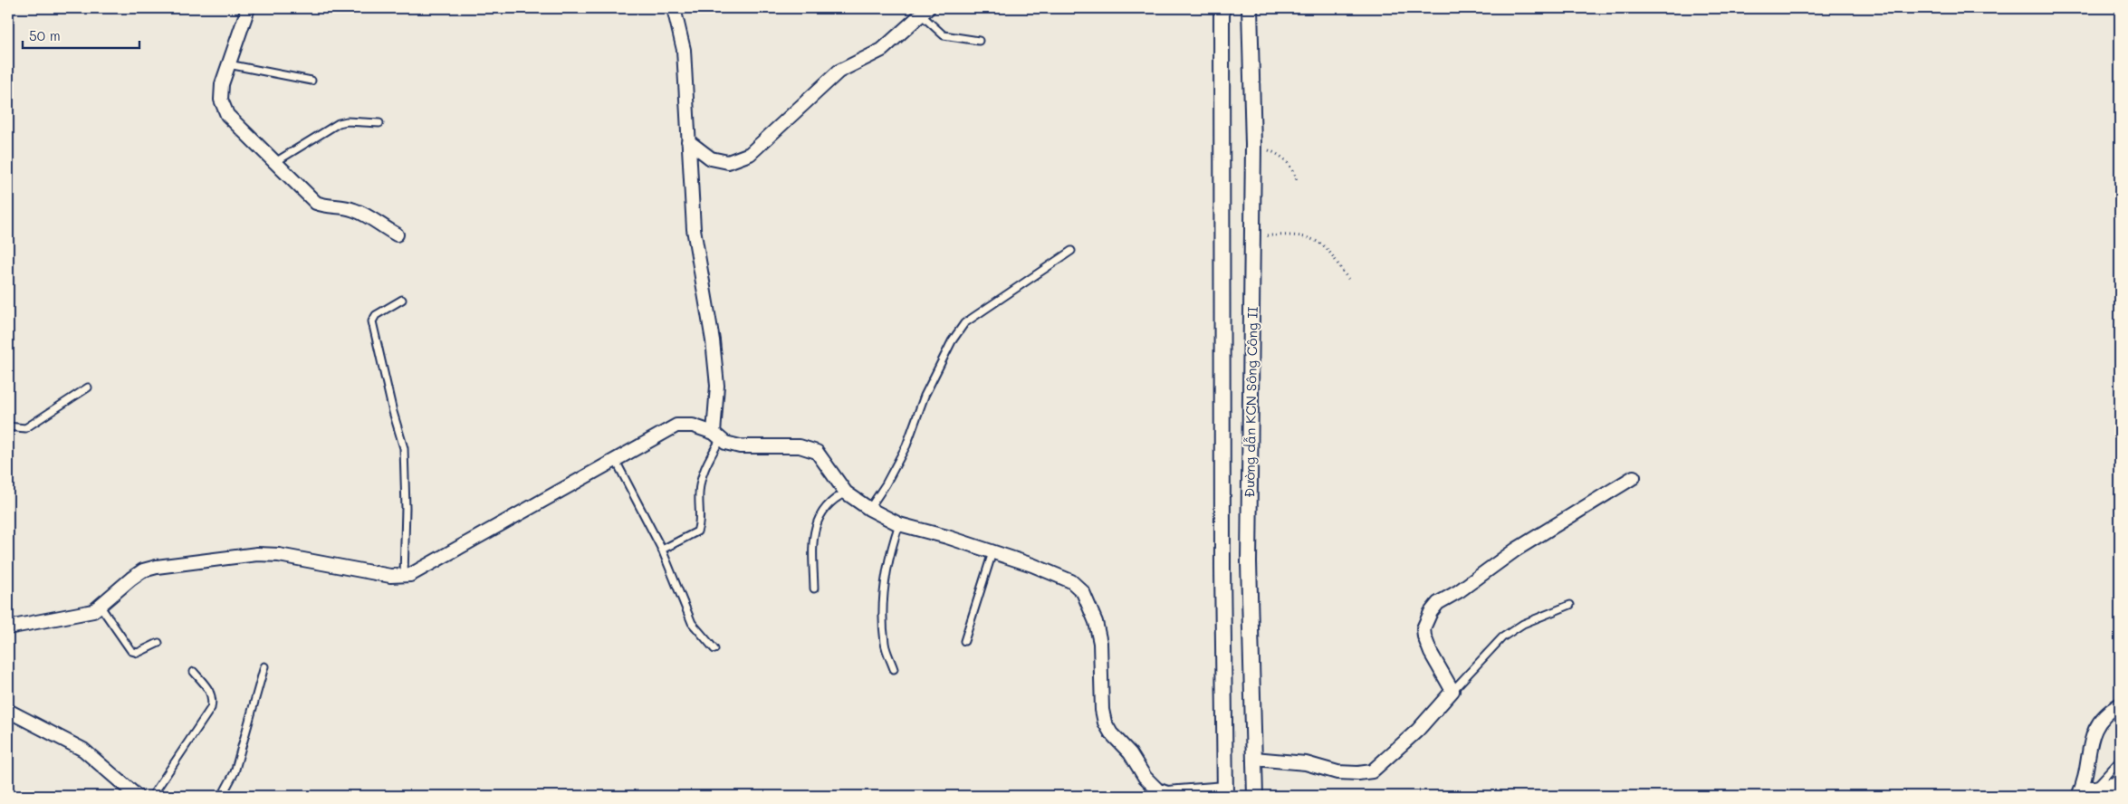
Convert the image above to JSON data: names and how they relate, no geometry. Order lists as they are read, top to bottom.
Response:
{
  "streets": {
    "street": ["Đường dẫn KCN Sông Công II"]
  },
  "scale_bar": "50 m"
}
